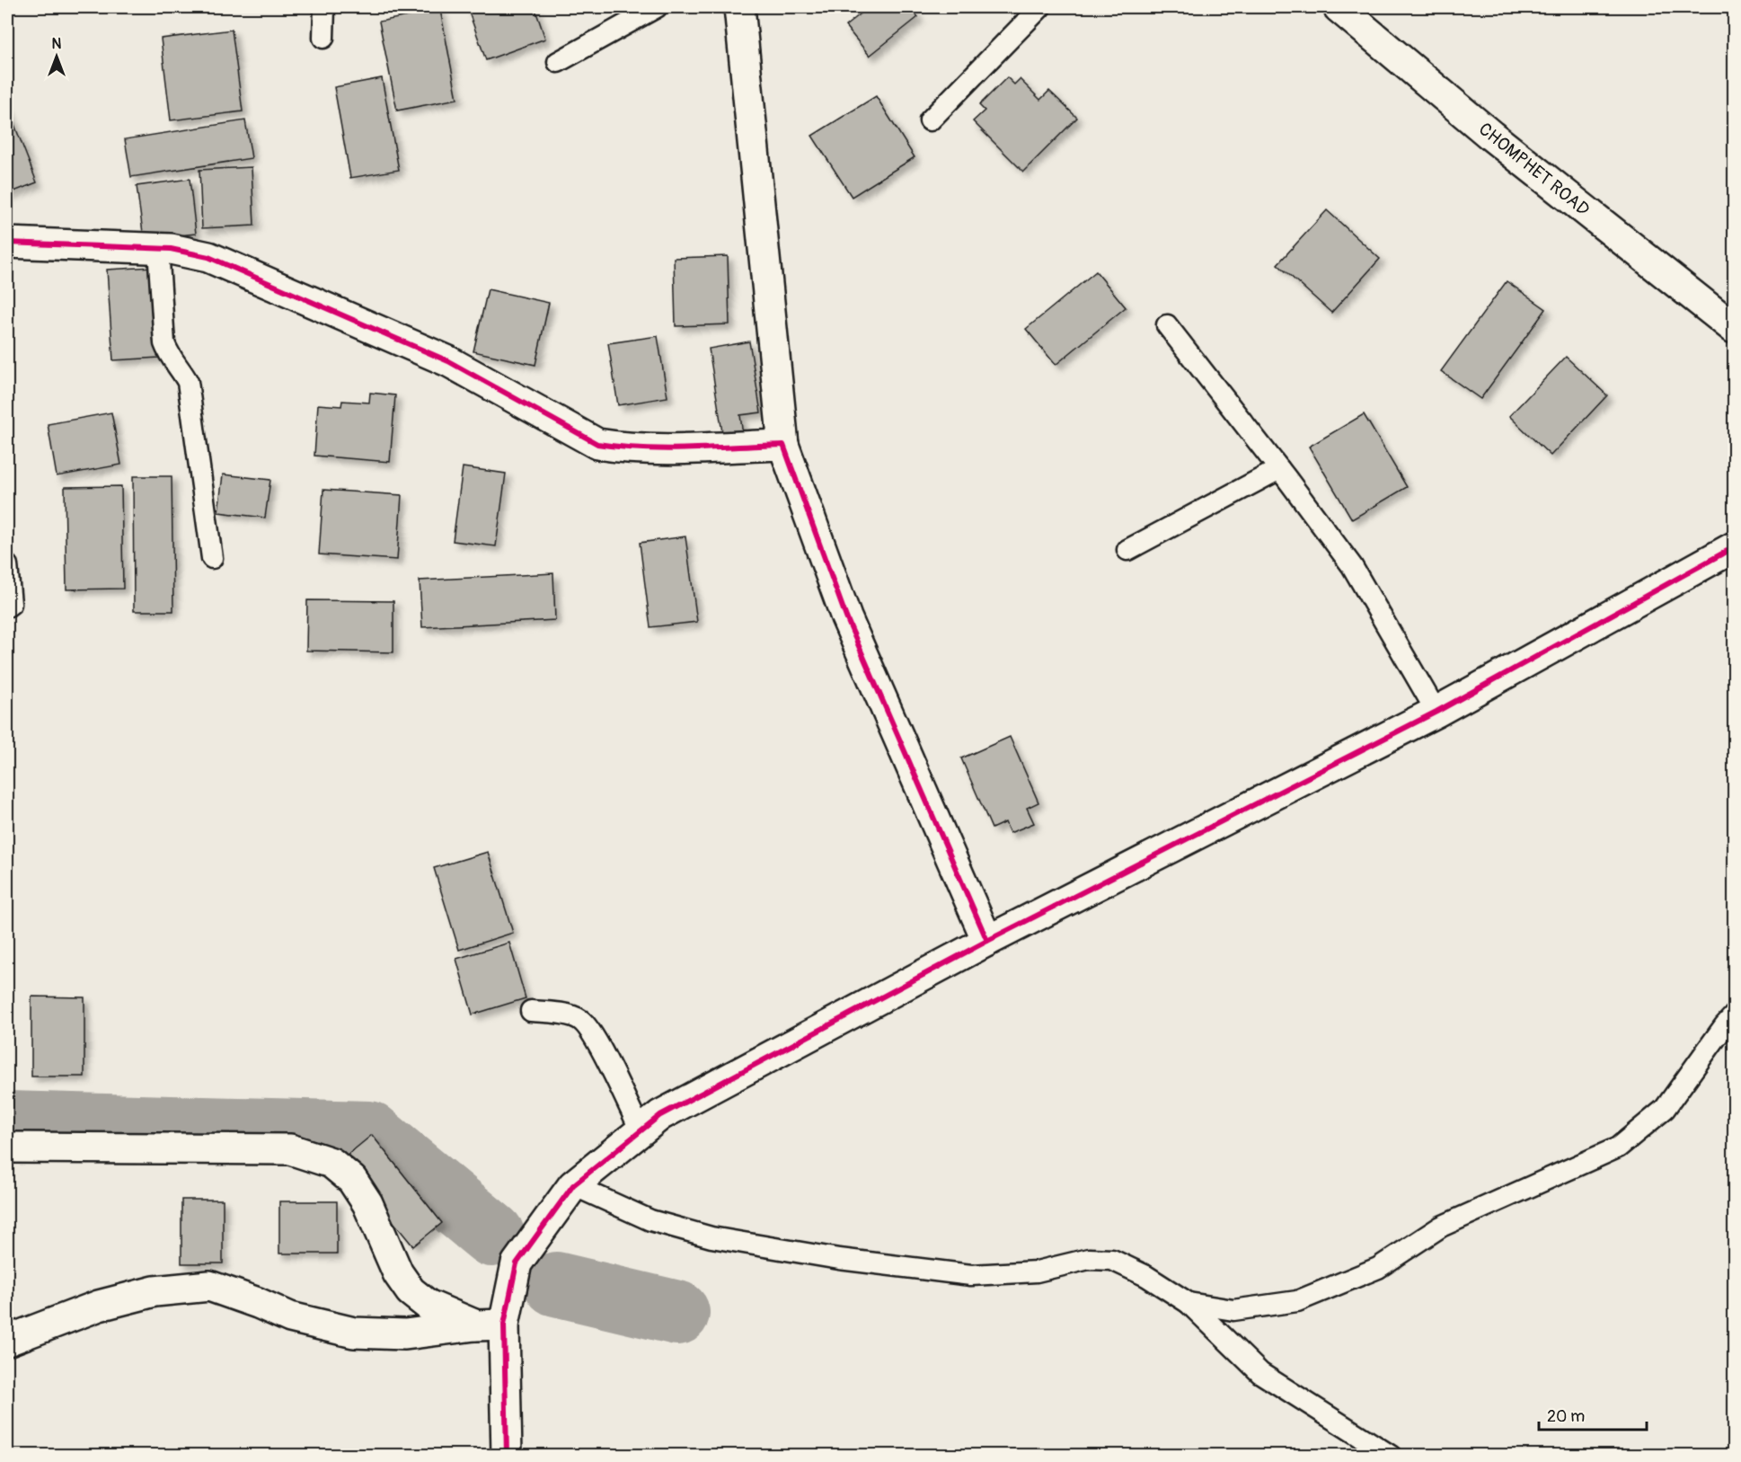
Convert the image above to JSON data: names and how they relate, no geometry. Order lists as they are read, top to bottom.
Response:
{
  "streets": {
    "street": ["CHOMPHET ROAD"]
  },
  "scale_bar": "20 m",
  "north": "top"
}
